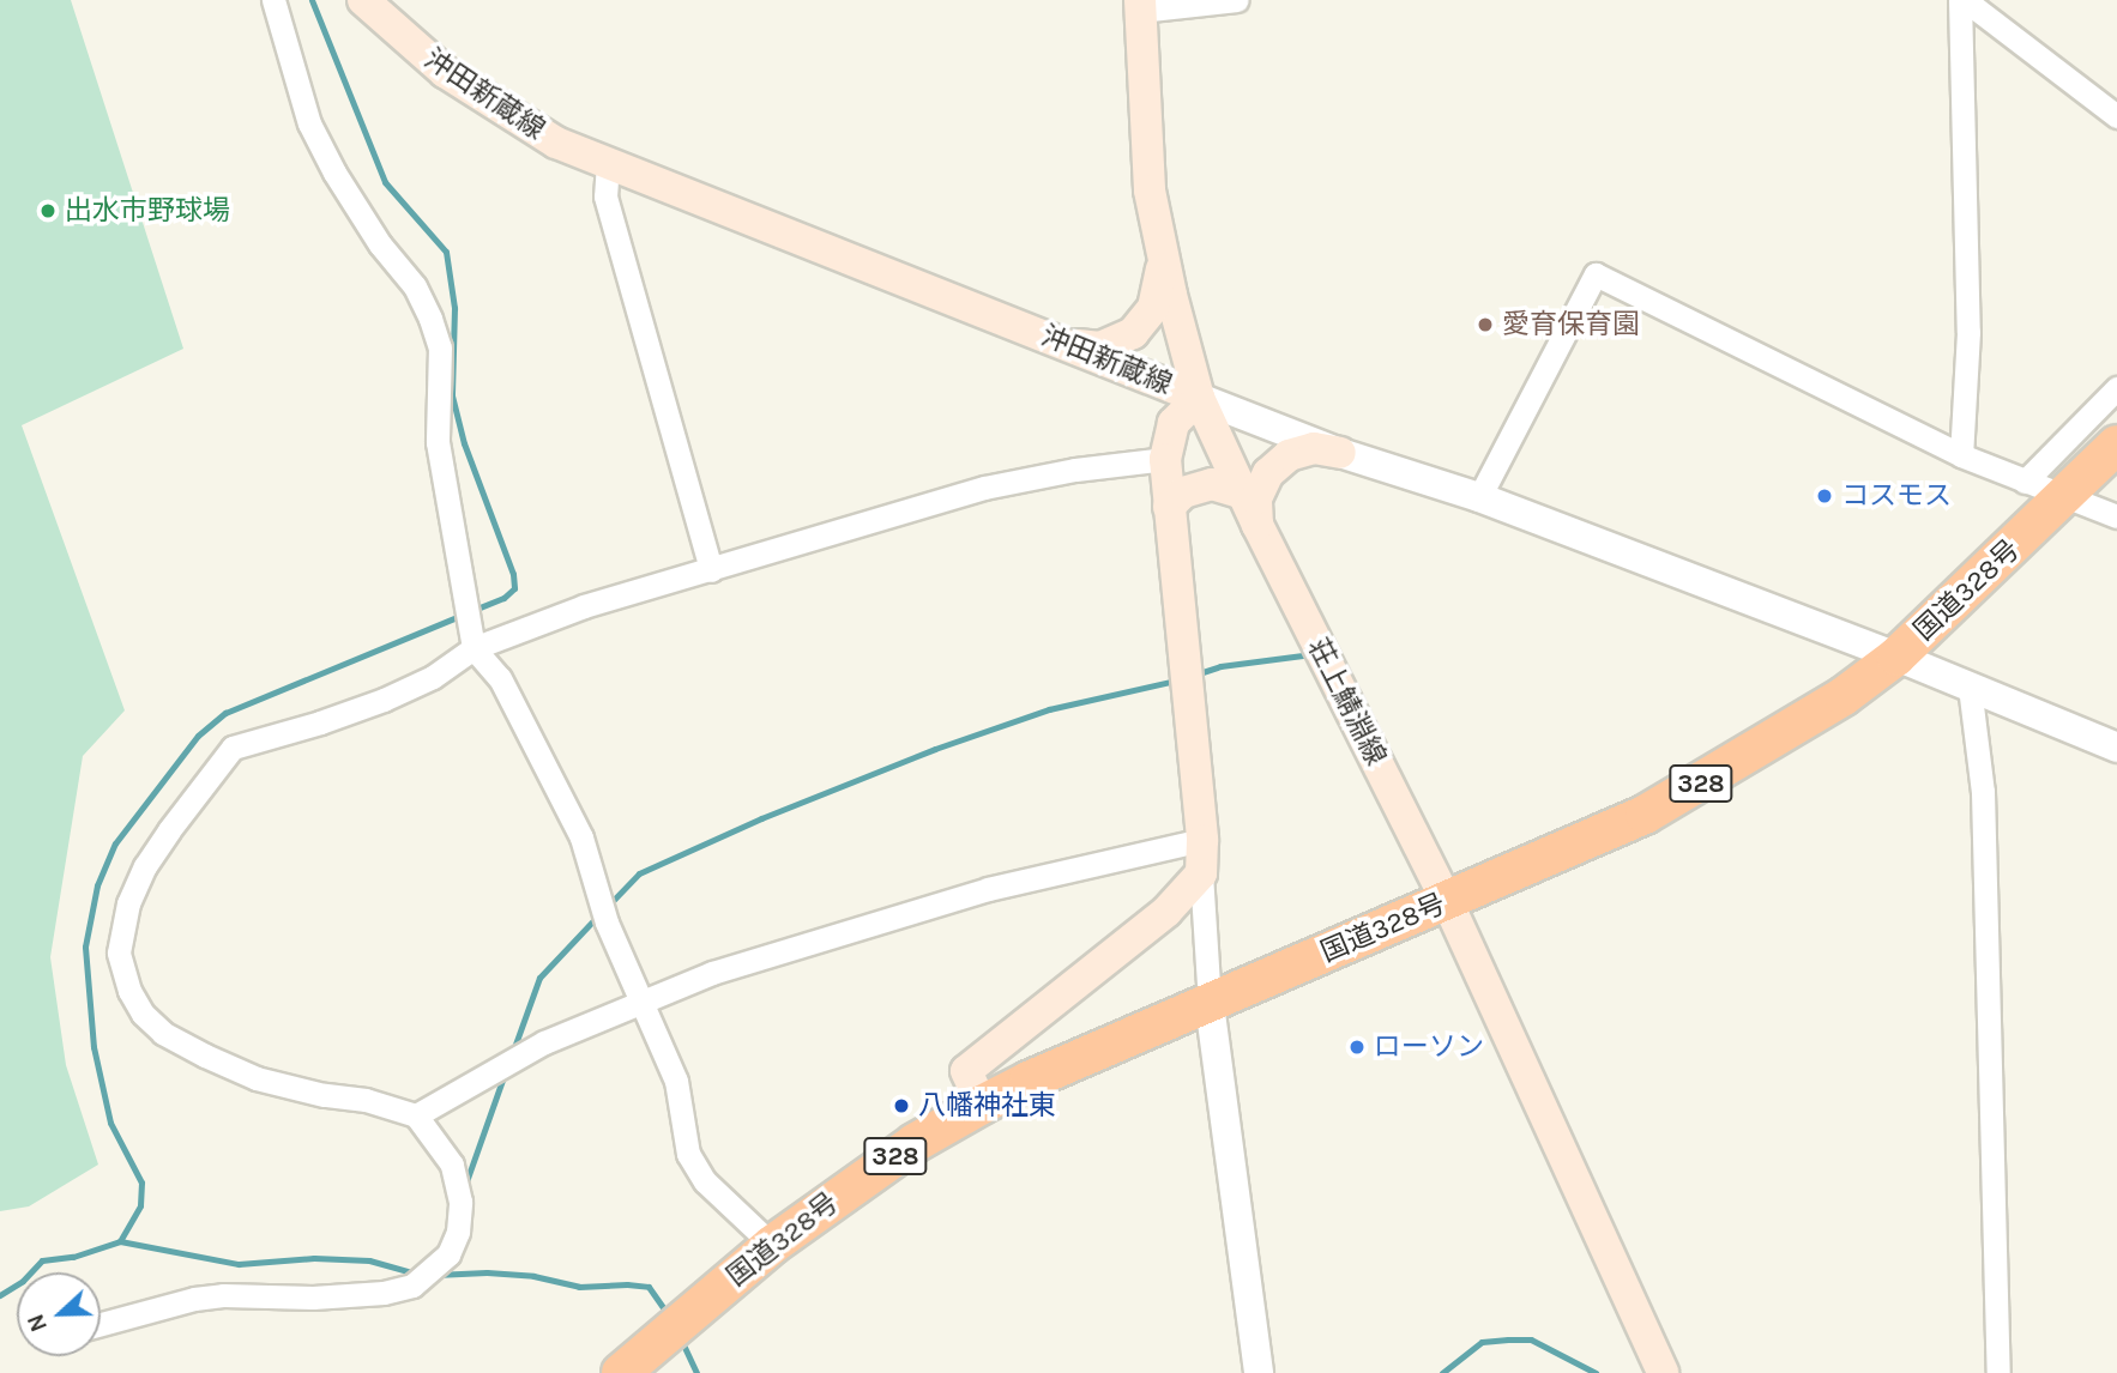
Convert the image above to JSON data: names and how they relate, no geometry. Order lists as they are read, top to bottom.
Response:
{
  "streets": {
    "highway": ["国道328号", "328"],
    "main road": ["沖田新蔵線", "荘上鯖淵線"]
  },
  "crossings": [
    ["沖田新蔵線", "荘上鯖淵線"],
    ["国道328号", "荘上鯖淵線"]
  ],
  "places": [
    "出水市野球場",
    "愛育保育園",
    "コスモス",
    "ローソン",
    "八幡神社東"
  ],
  "north": "left"
}
